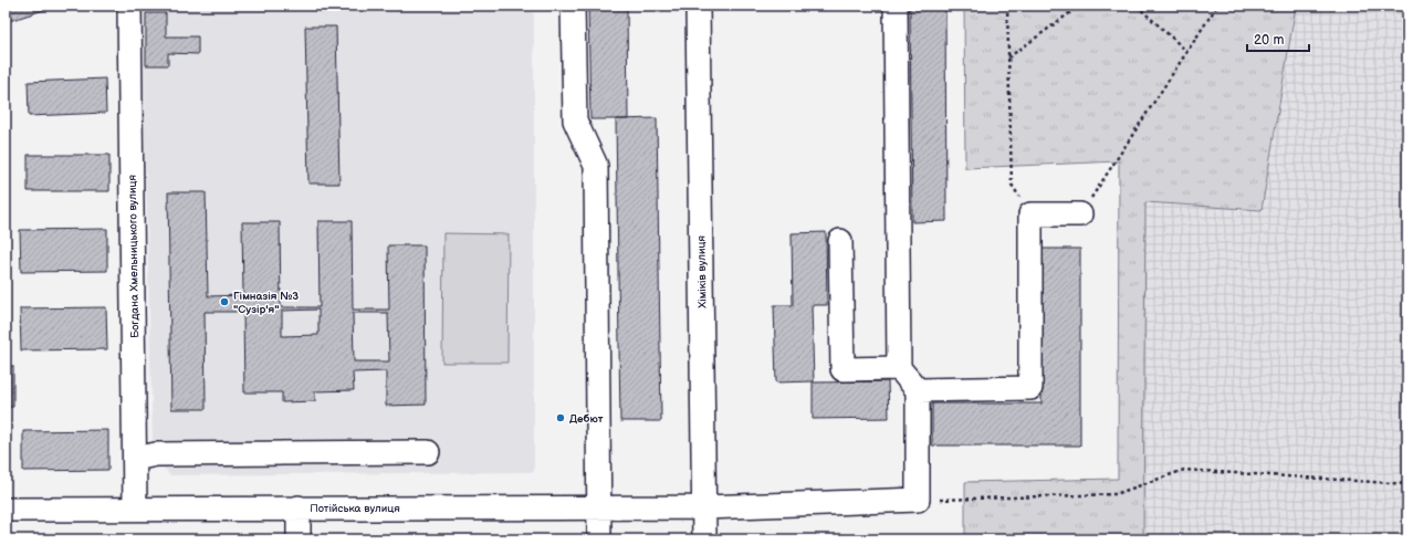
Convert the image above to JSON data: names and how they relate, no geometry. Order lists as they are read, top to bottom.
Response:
{
  "streets": {
    "street": ["Богдана Хмельницького вулиця", "Хіміків вулиця", "Потійська вулиця"]
  },
  "crossings": [
    ["Богдана Хмельницького вулиця", "Потійська вулиця"],
    ["Хіміків вулиця", "Потійська вулиця"]
  ],
  "places": ["Гімназія №3 \"Сузір'я\"", "Дебют"],
  "scale_bar": "20 m"
}
